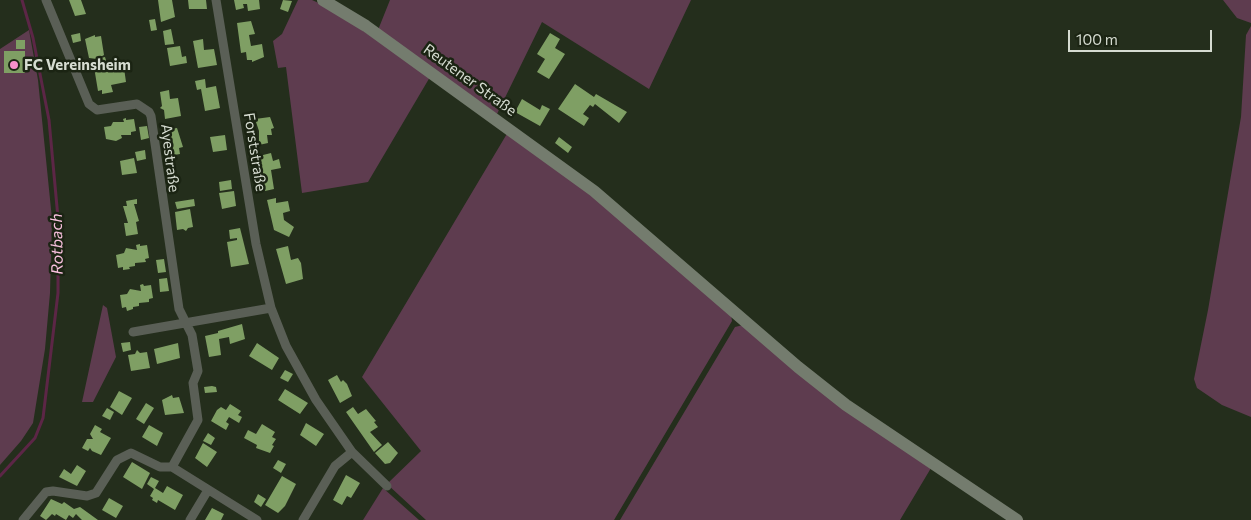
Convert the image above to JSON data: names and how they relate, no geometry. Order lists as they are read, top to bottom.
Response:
{
  "streets": {
    "street": ["Reutener Straße", "Forststraße", "Ayestraße"]
  },
  "water": ["Rotbach"],
  "places": ["FC Vereinsheim"],
  "scale_bar": "100 m"
}
